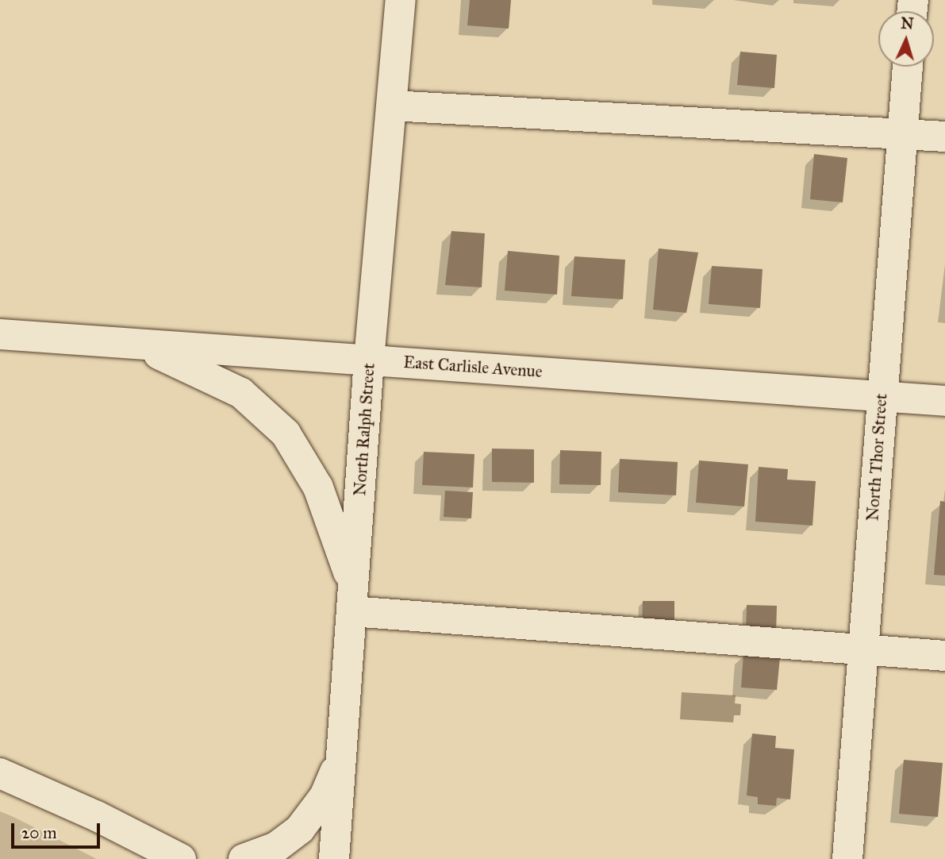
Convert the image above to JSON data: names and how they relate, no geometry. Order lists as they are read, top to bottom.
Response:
{
  "streets": {
    "street": ["East Carlisle Avenue", "North Ralph Street", "North Thor Street"]
  },
  "crossings": [
    ["East Carlisle Avenue", "North Ralph Street"],
    ["East Carlisle Avenue", "North Thor Street"]
  ],
  "scale_bar": "20 m",
  "north": "top"
}
